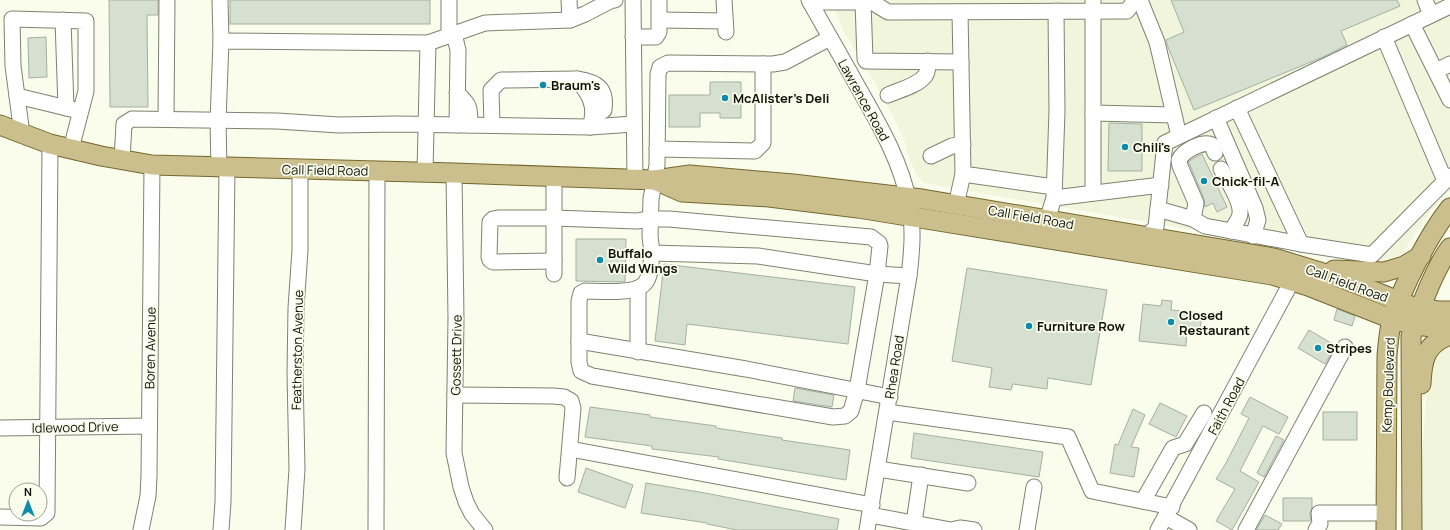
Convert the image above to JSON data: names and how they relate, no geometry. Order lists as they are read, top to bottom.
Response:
{
  "streets": {
    "main road": ["Call Field Road", "Kemp Boulevard"],
    "street": [
      "Lawrence Road",
      "Boren Avenue",
      "Featherston Avenue",
      "Gossett Drive",
      "Rhea Road",
      "Faith Road",
      "Idlewood Drive"
    ]
  },
  "crossings": [
    ["Lawrence Road", "Call Field Road"],
    ["Lawrence Road", "Rhea Road"],
    ["Call Field Road", "Boren Avenue"],
    ["Call Field Road", "Featherston Avenue"],
    ["Call Field Road", "Gossett Drive"],
    ["Call Field Road", "Rhea Road"],
    ["Call Field Road", "Kemp Boulevard"],
    ["Call Field Road", "Faith Road"],
    ["Boren Avenue", "Idlewood Drive"]
  ],
  "places": [
    "Braum's",
    "McAlister's Deli",
    "Chili's",
    "Chick-fil-A",
    "Buffalo Wild Wings",
    "Closed Restaurant",
    "Furniture Row",
    "Stripes"
  ],
  "north": "top"
}
